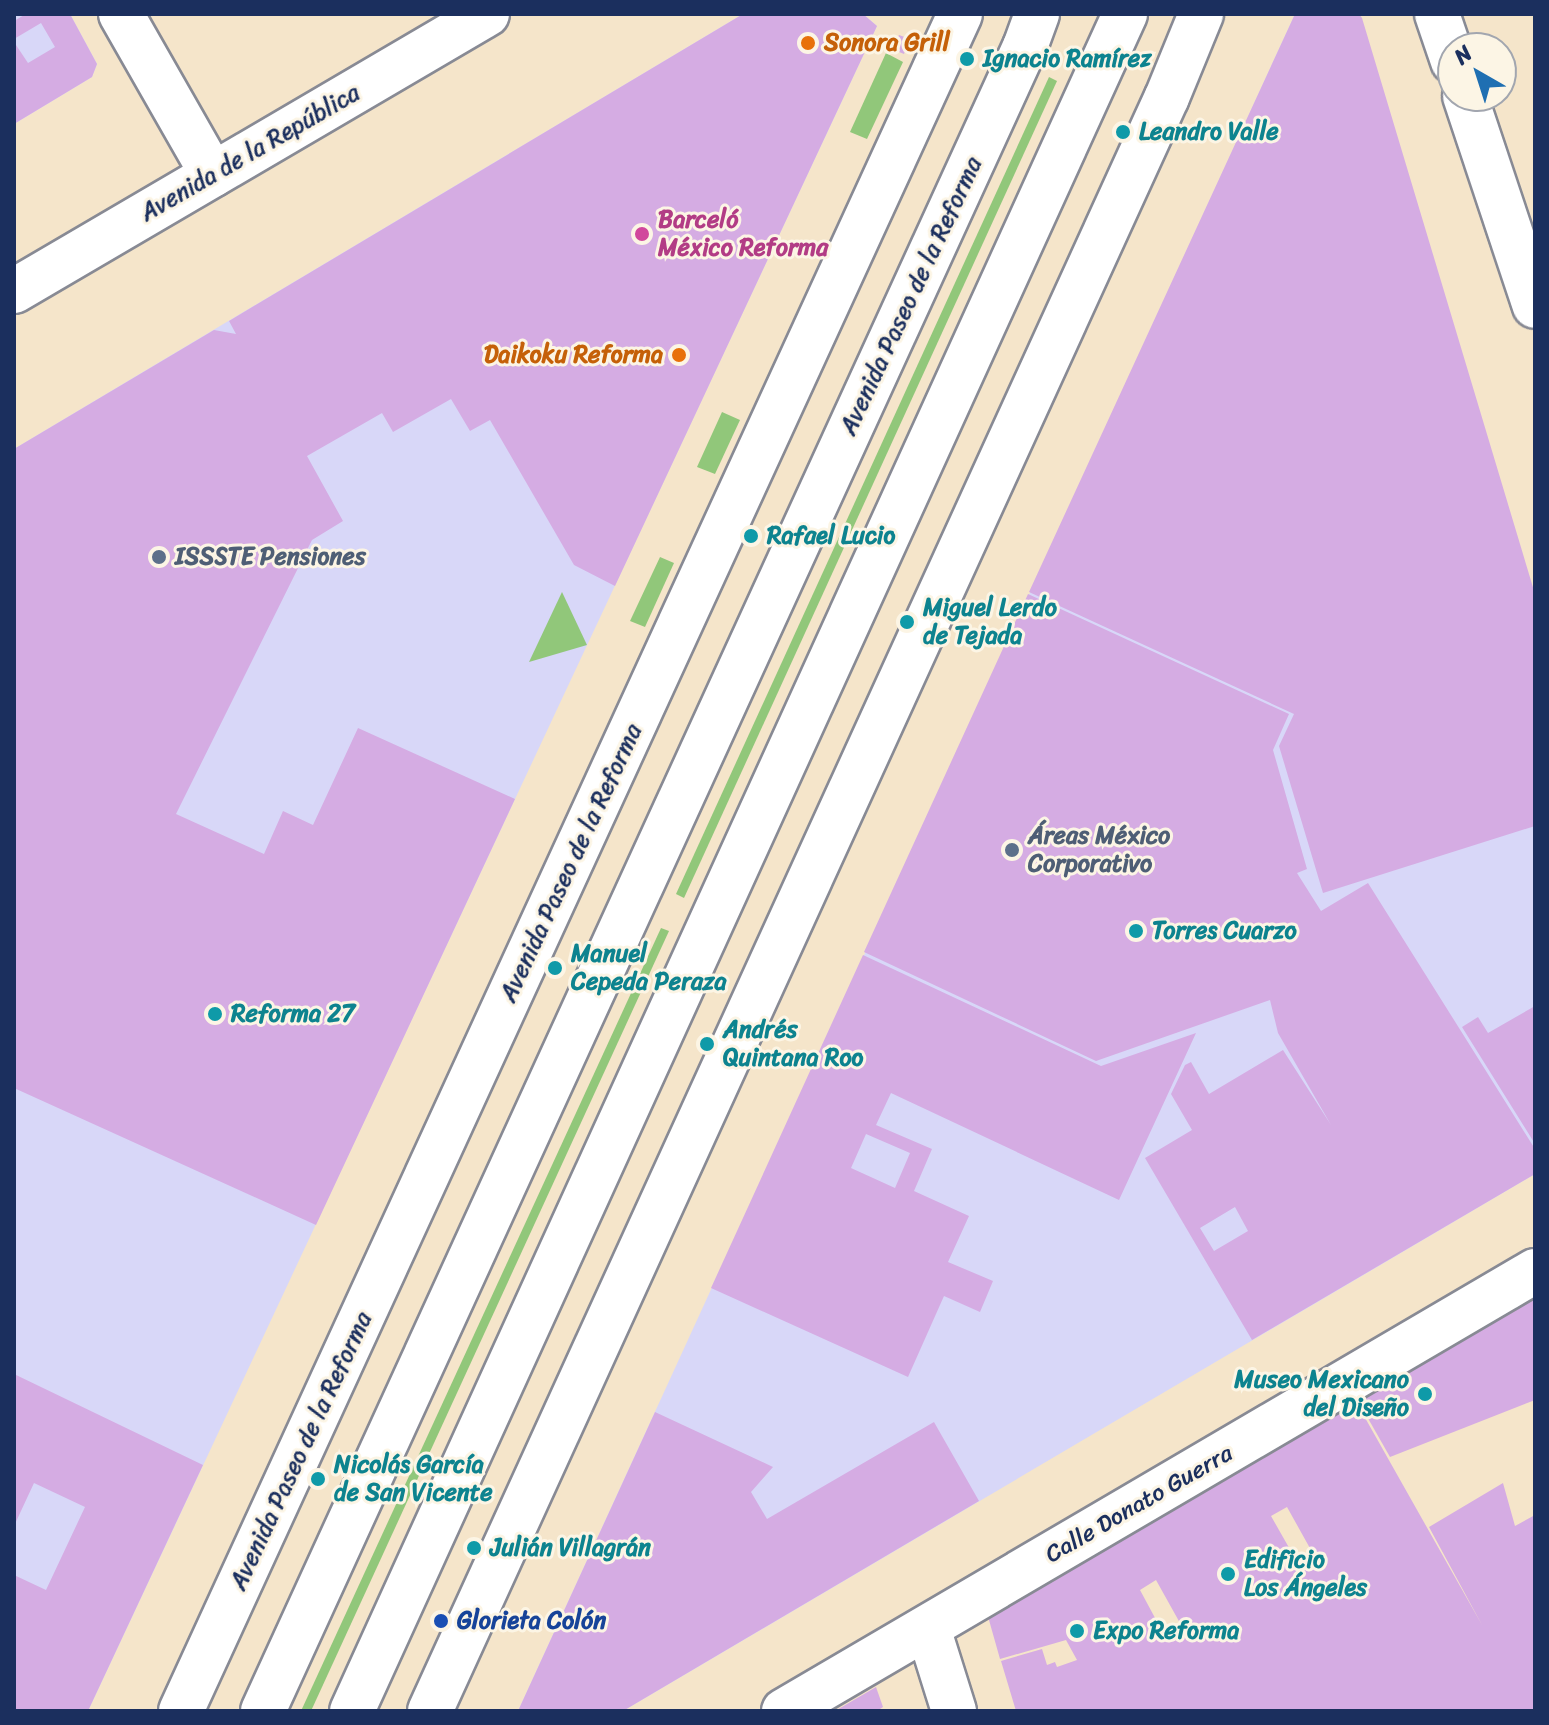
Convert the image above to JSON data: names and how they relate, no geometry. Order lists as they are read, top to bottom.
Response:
{
  "streets": {
    "street": ["Avenida de la República", "Avenida Paseo de la Reforma", "Calle Donato Guerra"]
  },
  "places": [
    "Sonora Grill",
    "Ignacio Ramírez",
    "Leandro Valle",
    "Barceló México Reforma",
    "Daikoku Reforma",
    "Rafael Lucio",
    "ISSSTE Pensiones",
    "Miguel Lerdo de Tejada",
    "Áreas México Corporativo",
    "Torres Cuarzo",
    "Manuel Cepeda Peraza",
    "Reforma 27",
    "Andrés Quintana Roo",
    "Museo Mexicano del Diseño",
    "Nicolás García de San Vicente",
    "Julián Villagrán",
    "Edificio Los Ángeles",
    "Glorieta Colón",
    "Expo Reforma"
  ],
  "north": "top left"
}
